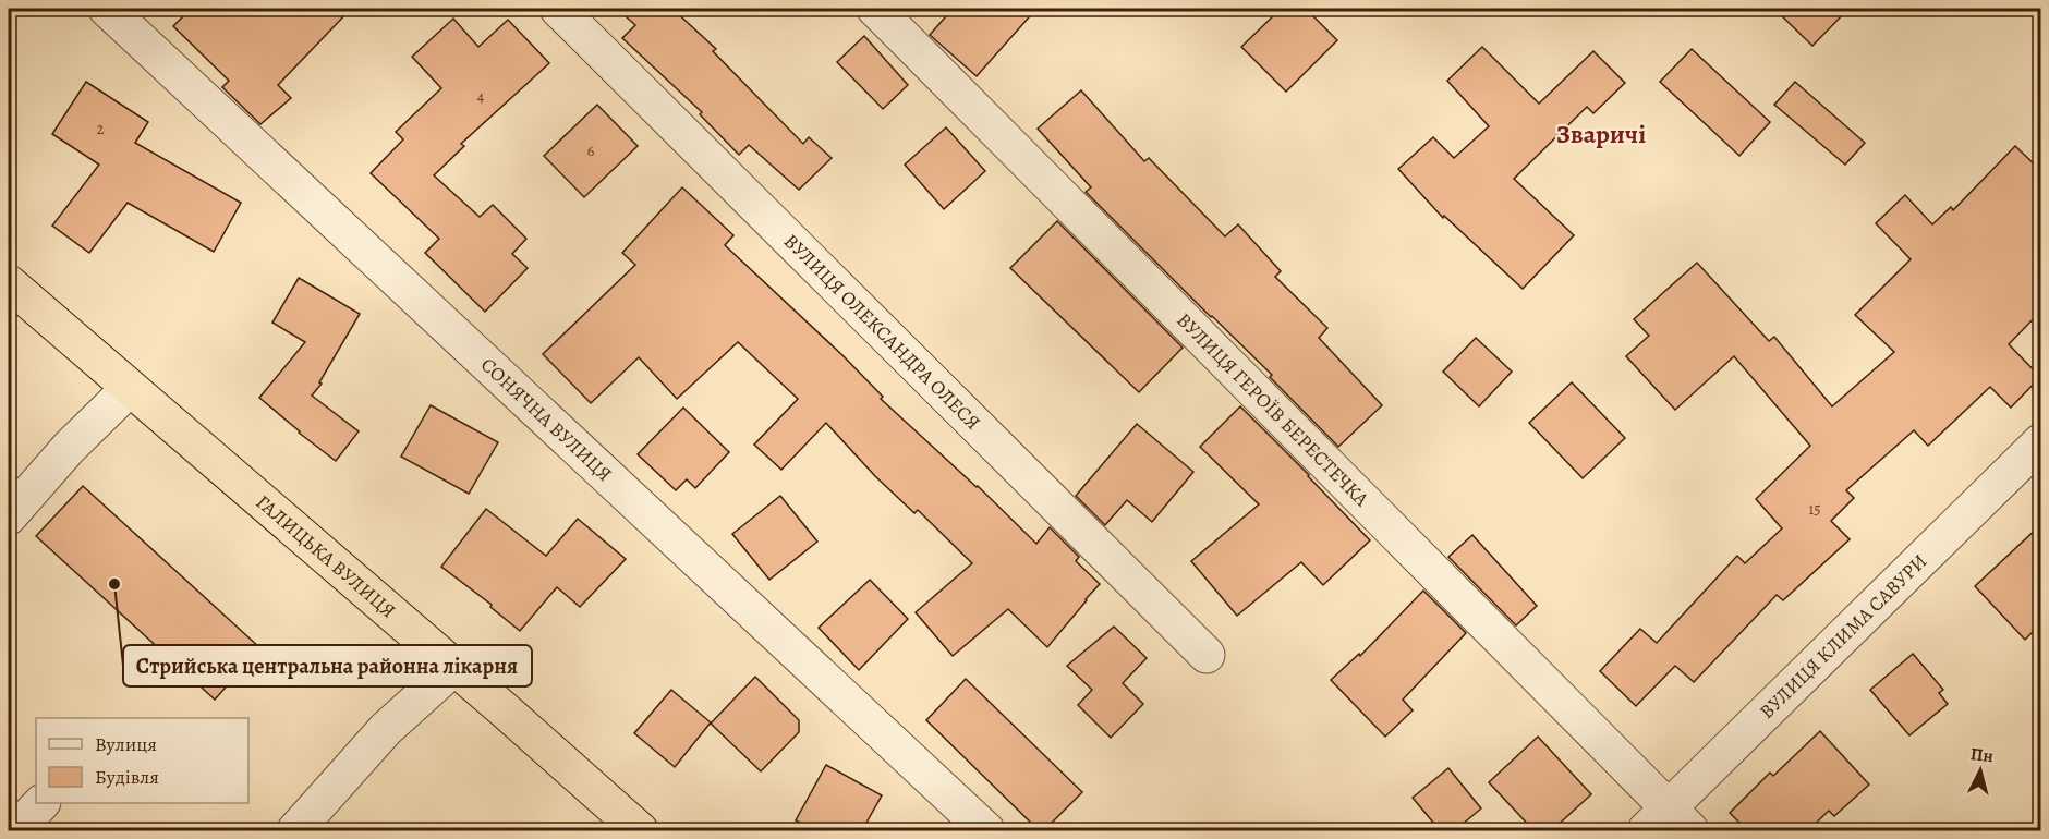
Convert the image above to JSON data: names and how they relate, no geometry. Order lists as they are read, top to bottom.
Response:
{
  "streets": {
    "highway": ["ГАЛИЦЬКА ВУЛИЦЯ"],
    "street": [
      "ВУЛИЦЯ ОЛЕКСАНДРА ОЛЕСЯ",
      "ВУЛИЦЯ ГЕРОЇВ БЕРЕСТЕЧКА",
      "СОНЯЧНА ВУЛИЦЯ",
      "ВУЛИЦЯ КЛИМА САВУРИ"
    ]
  },
  "crossings": [
    ["ВУЛИЦЯ ГЕРОЇВ БЕРЕСТЕЧКА", "ВУЛИЦЯ КЛИМА САВУРИ"]
  ],
  "districts": ["Зваричі"],
  "places": ["Стрийська центральна районна лікарня"],
  "house_numbers": [
    "4",
    "2",
    "6",
    "15"
  ],
  "legend": ["Вулиця", "Будівля"],
  "north": "top"
}
